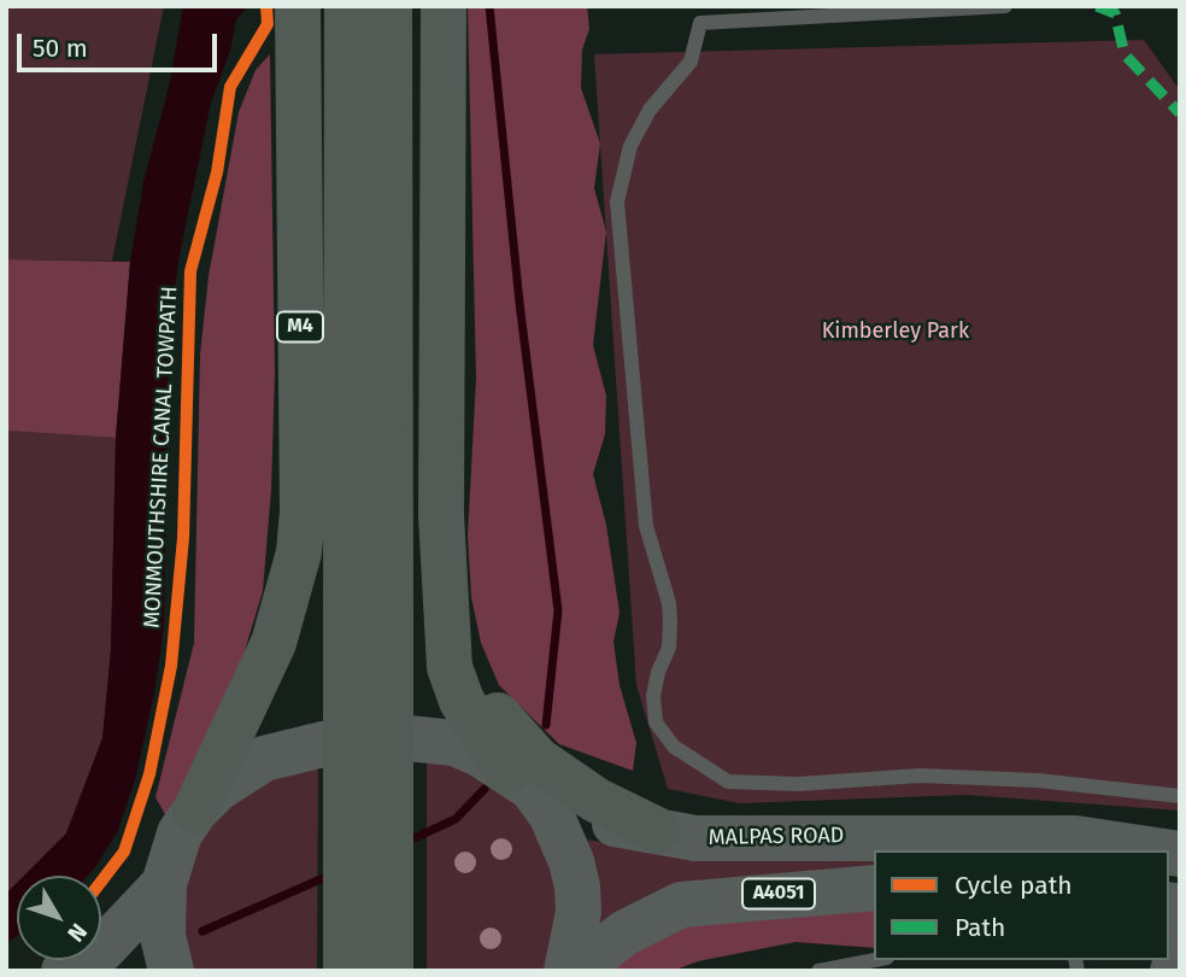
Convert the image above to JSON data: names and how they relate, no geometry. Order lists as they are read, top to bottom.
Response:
{
  "streets": {
    "highway": ["M4"],
    "main road": ["MALPAS ROAD", "A4051"],
    "cycle path": ["MONMOUTHSHIRE CANAL TOWPATH"]
  },
  "crossings": [
    ["M4", "MALPAS ROAD"]
  ],
  "parks": ["Kimberley Park"],
  "legend": ["Cycle path", "Path"],
  "scale_bar": "50 m",
  "north": "bottom right"
}
